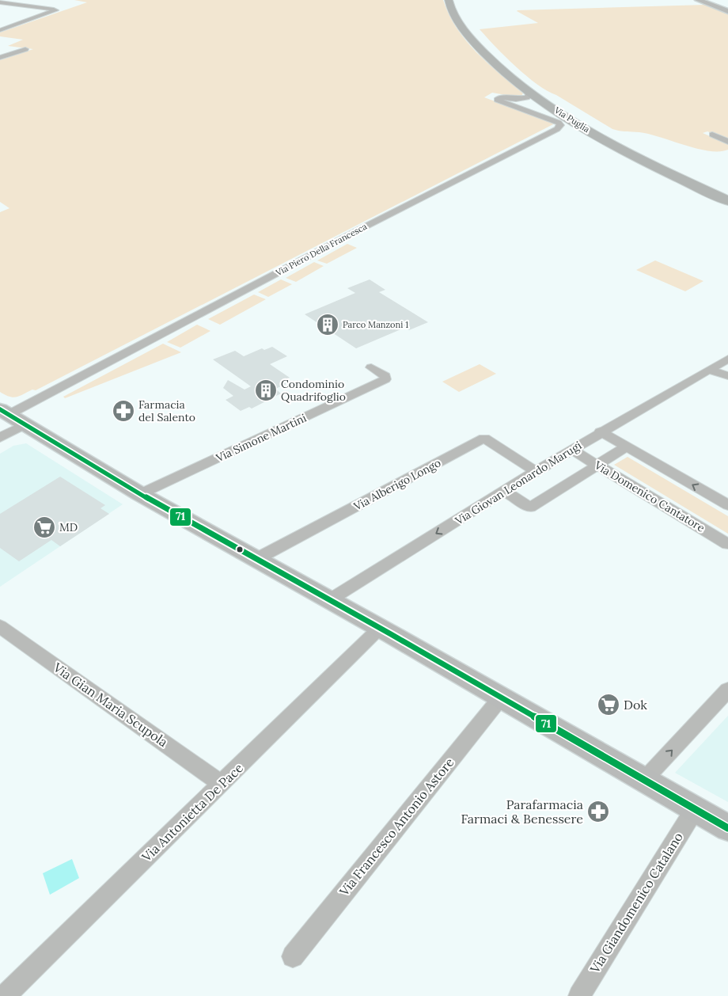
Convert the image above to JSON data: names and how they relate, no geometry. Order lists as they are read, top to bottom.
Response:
{
  "streets": {
    "highway": ["Via Puglia"],
    "street": [
      "Via Piero Della Francesca",
      "Via Simone Martini",
      "Via Giovan Leonardo Marugi",
      "Via Alberigo Longo",
      "Via Domenico Cantatore",
      "Via Gian Maria Scupola",
      "Via Antonietta De Pace",
      "Via Francesco Antonio Astore",
      "Via Giandomenico Catalano"
    ]
  },
  "crossings": [
    ["Via Puglia", "Via Piero Della Francesca"],
    ["Via Giovan Leonardo Marugi", "Via Alberigo Longo"],
    ["Via Giovan Leonardo Marugi", "Via Domenico Cantatore"],
    ["Via Gian Maria Scupola", "Via Antonietta De Pace"]
  ],
  "one_way": ["Via Giovan Leonardo Marugi"],
  "places": {
    "building": ["Parco Manzoni 1", "Condominio Quadrifoglio"],
    "pharmacy": ["Farmacia del Salento", "Parafarmacia Farmaci & Benessere"],
    "supermarket": ["MD", "Dok"]
  },
  "lines": ["transit line 71"]
}
